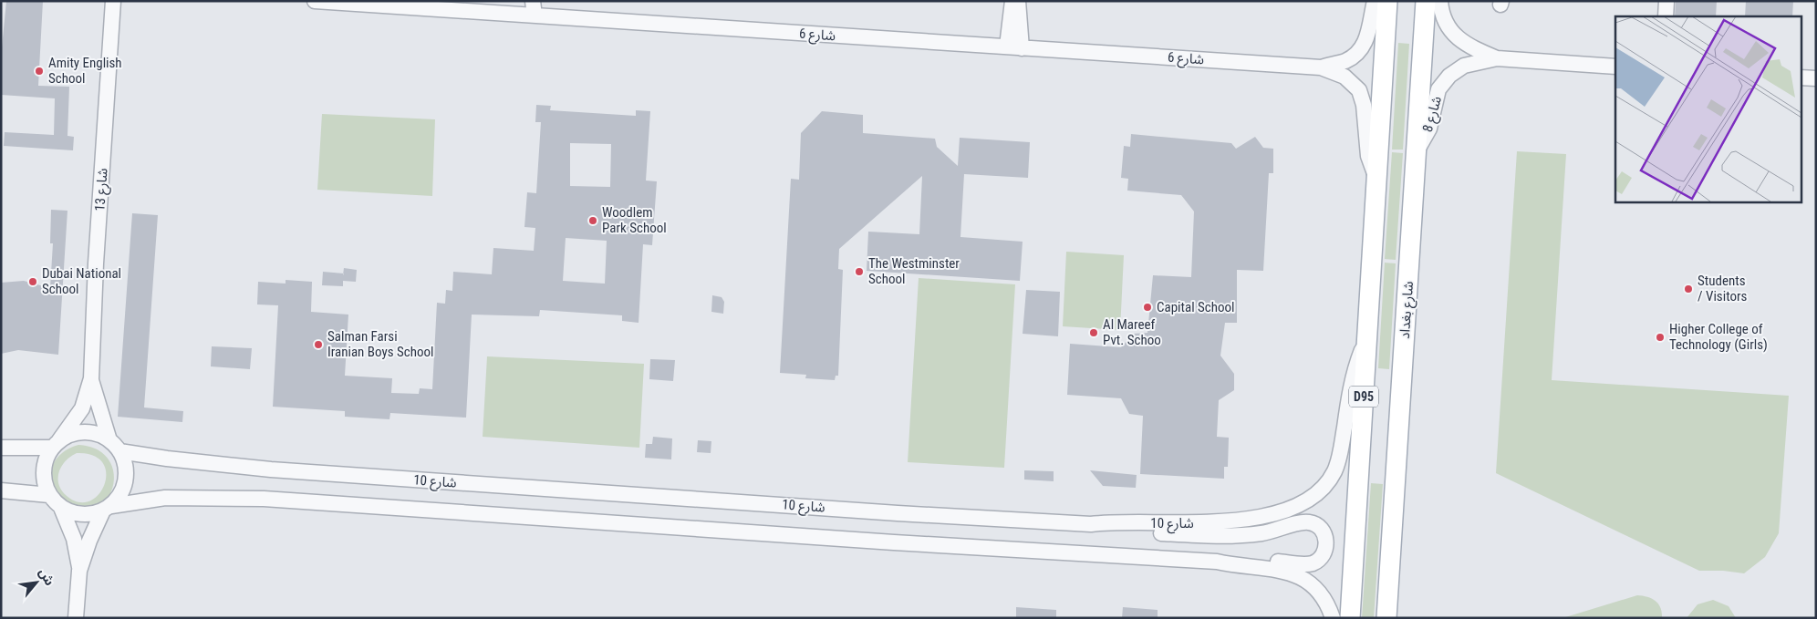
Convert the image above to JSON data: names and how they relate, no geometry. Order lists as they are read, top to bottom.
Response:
{
  "streets": {
    "main road": ["شارع بغداد", "D95"],
    "street": [
      "شارع 6",
      "شارع 8",
      "شارع 13",
      "شارع 10"
    ]
  },
  "crossings": [
    ["شارع 6", "D95"],
    ["شارع 8", "شارع بغداد"],
    ["شارع 13", "شارع 10"],
    ["D95", "شارع 10"]
  ],
  "places": [
    "Amity English School",
    "Woodlem Park School",
    "The Westminster School",
    "Dubai National School",
    "Students / Visitors",
    "Capital School",
    "Al Mareef Pvt. Schoo",
    "Higher College of Technology (Girls)",
    "Salman Farsi Iranian Boys School"
  ],
  "north": "top right"
}
